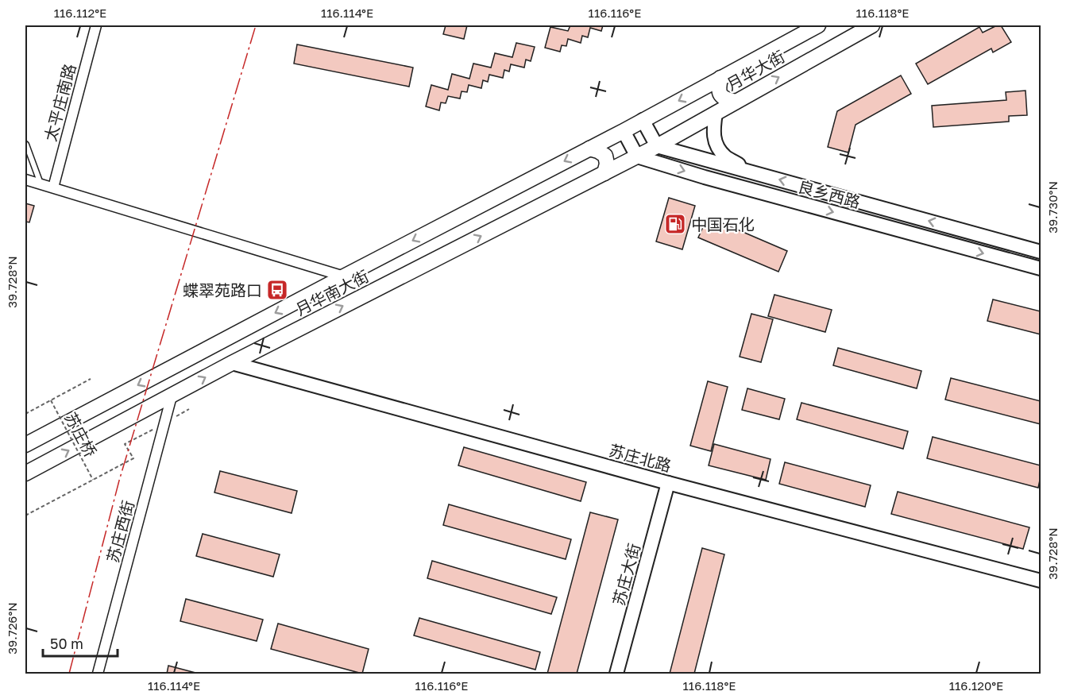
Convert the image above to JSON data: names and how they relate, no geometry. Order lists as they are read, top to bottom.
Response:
{
  "streets": {
    "main road": [
      "月华大街",
      "良乡西路",
      "月华南大街",
      "苏庄北路",
      "苏庄大街"
    ],
    "street": ["太平庄南路", "苏庄西街"],
    "path": ["苏庄桥"]
  },
  "crossings": [
    ["月华大街", "良乡西路"],
    ["月华大街", "月华南大街"],
    ["良乡西路", "月华南大街"],
    ["月华南大街", "苏庄北路"],
    ["月华南大街", "苏庄西街"],
    ["苏庄北路", "苏庄大街"]
  ],
  "places": {
    "fuel station": ["中国石化"],
    "bus stop": ["蝶翠苑路口"]
  },
  "scale_bar": "50 m",
  "coordinates": [
    "116.112°E",
    "116.114°E",
    "116.116°E",
    "116.118°E",
    "39.730°N",
    "39.728°N",
    "39.726°N",
    "116.120°E"
  ]
}
